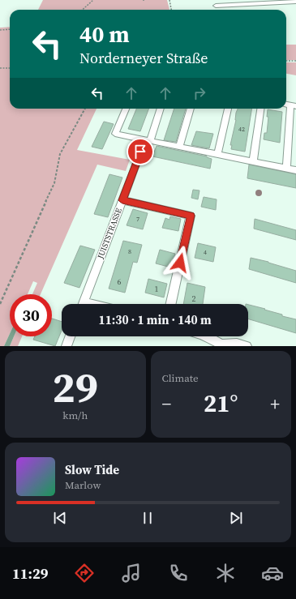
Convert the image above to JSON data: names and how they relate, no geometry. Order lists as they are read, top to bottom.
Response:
{
  "streets": {
    "street": ["JUISTSTRASSE"]
  },
  "house_numbers": [
    "42",
    "7",
    "8",
    "4",
    "6",
    "1",
    "2"
  ],
  "page": {
    "turn": ["40 m", "Norderneyer Straße"],
    "limit": "30",
    "trip": "11:30 · 1 min · 140 m",
    "tile": [
      ["29", "km/h"],
      "Climate"
    ],
    "heat": ["−", "21°", "+"],
    "song": ["Slow Tide", "Marlow"],
    "tabs": "11:29"
  }
}
